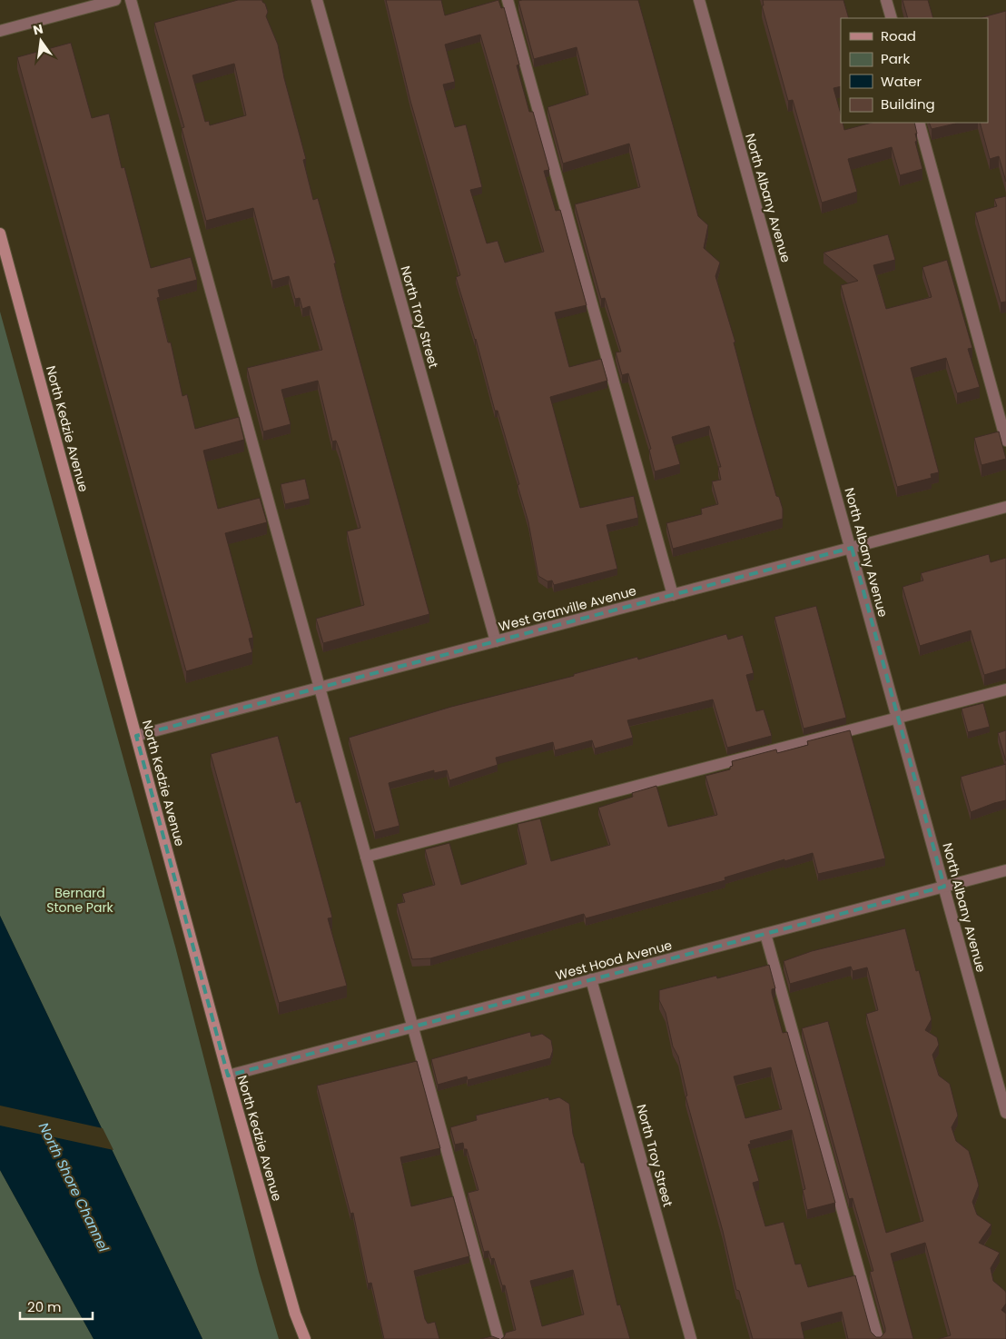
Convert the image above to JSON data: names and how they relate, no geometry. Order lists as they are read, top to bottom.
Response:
{
  "streets": {
    "street": [
      "North Albany Avenue",
      "North Troy Street",
      "North Kedzie Avenue",
      "West Granville Avenue",
      "West Hood Avenue"
    ]
  },
  "crossings": [
    ["North Albany Avenue", "West Granville Avenue"],
    ["North Albany Avenue", "West Hood Avenue"],
    ["North Troy Street", "West Granville Avenue"],
    ["North Troy Street", "West Hood Avenue"],
    ["North Kedzie Avenue", "West Granville Avenue"],
    ["North Kedzie Avenue", "West Hood Avenue"]
  ],
  "water": ["North Shore Channel"],
  "parks": ["Bernard Stone Park"],
  "legend": [
    "Road",
    "Park",
    "Water",
    "Building"
  ],
  "scale_bar": "20 m",
  "north": "top"
}
